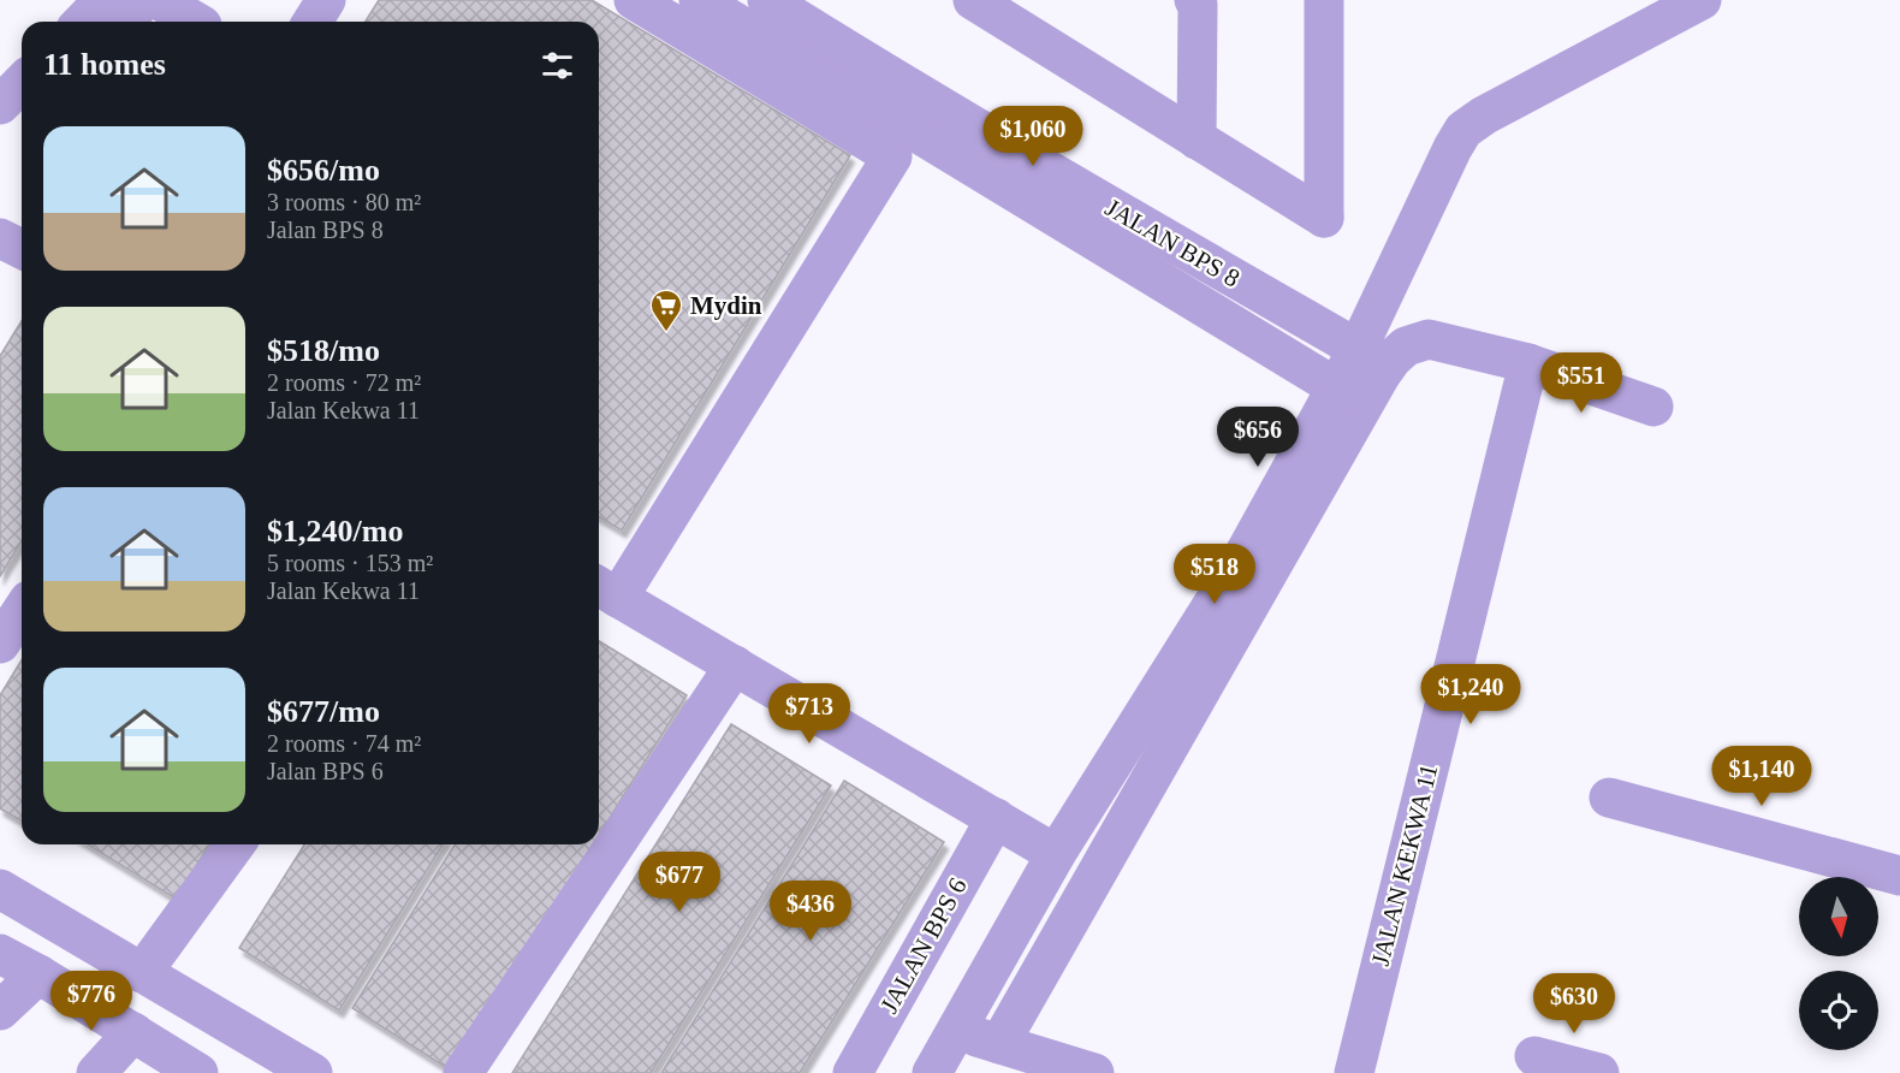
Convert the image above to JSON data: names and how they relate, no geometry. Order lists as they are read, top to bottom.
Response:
{
  "streets": {
    "street": ["JALAN BPS 8", "JALAN KEKWA 11", "JALAN BPS 6"]
  },
  "places": {
    "supermarket": ["Mydin"]
  },
  "north": "bottom",
  "page": {
    "heading": "11 homes",
    "price": [
      "$1,060",
      "$551",
      "$656",
      "$518",
      "$1,240",
      "$713",
      "$1,140",
      "$677",
      "$436",
      "$776",
      "$630"
    ],
    "list": [
      {
        "name": "$656/mo",
        "note": "3 rooms · 80 m² · Jalan BPS 8"
      },
      {
        "name": "$518/mo",
        "note": "2 rooms · 72 m² · Jalan Kekwa 11"
      },
      {
        "name": "$1,240/mo",
        "note": "5 rooms · 153 m² · Jalan Kekwa 11"
      },
      {
        "name": "$677/mo",
        "note": "2 rooms · 74 m² · Jalan BPS 6"
      }
    ]
  }
}
